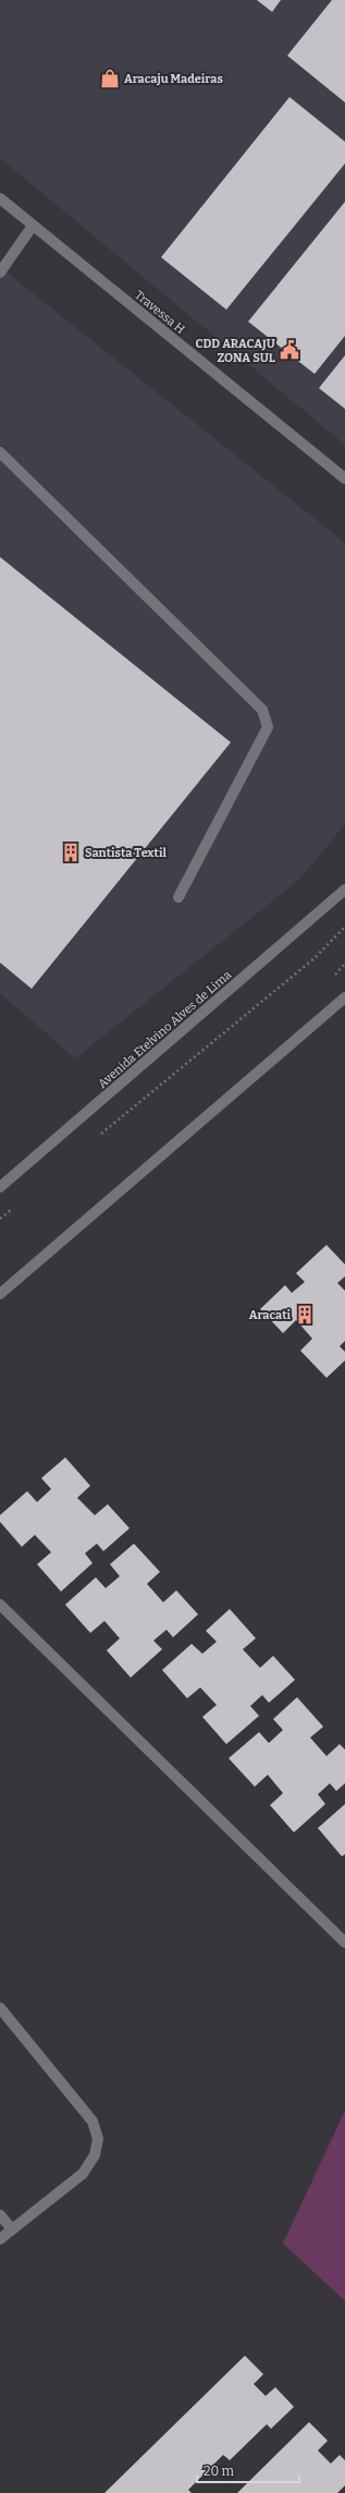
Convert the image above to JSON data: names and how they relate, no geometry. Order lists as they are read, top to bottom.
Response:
{
  "streets": {
    "street": ["Travessa H", "Avenida Etelvino Alves de Lima"]
  },
  "places": {
    "shop": ["Aracaju Madeiras"],
    "public building": ["CDD ARACAJU ZONA SUL"],
    "building": ["Santista Textil", "Aracati"]
  },
  "scale_bar": "20 m"
}
